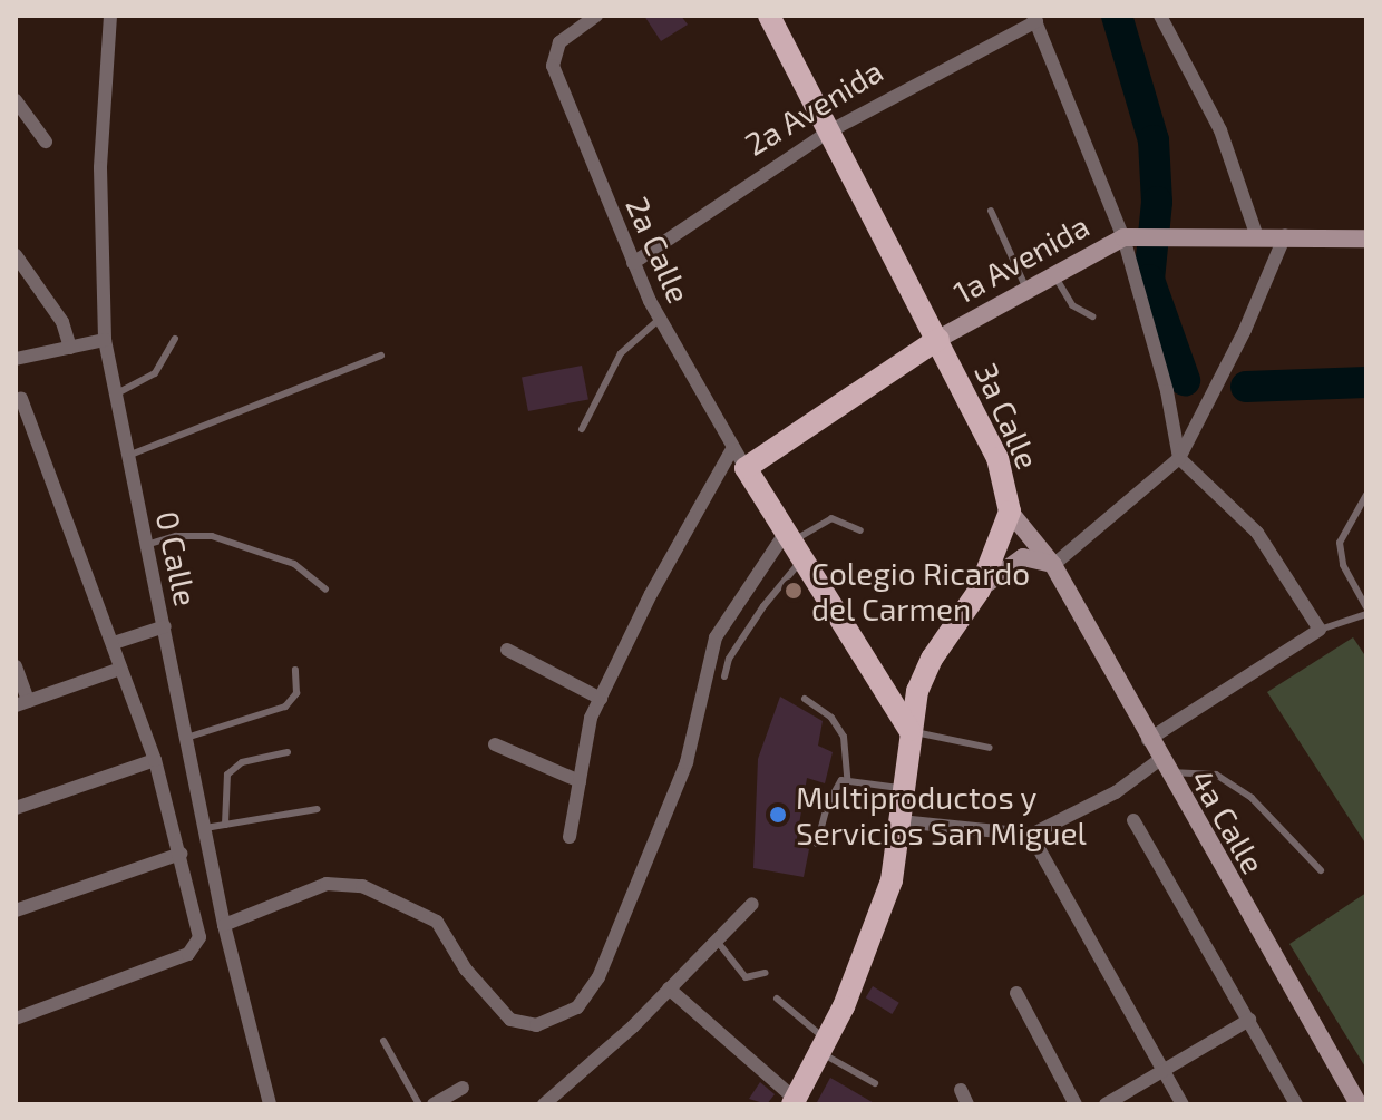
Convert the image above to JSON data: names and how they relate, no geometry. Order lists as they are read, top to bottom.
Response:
{
  "streets": {
    "main road": ["1a Avenida", "3a Calle", "4a Calle"],
    "street": ["2a Avenida", "2a Calle", "0 Calle"]
  },
  "crossings": [
    ["2a Avenida", "2a Calle"],
    ["2a Avenida", "3a Calle"],
    ["2a Calle", "1a Avenida"],
    ["1a Avenida", "3a Calle"],
    ["3a Calle", "4a Calle"]
  ],
  "places": ["Colegio Ricardo del Carmen", "Multiproductos y Servicios San Miguel"]
}
